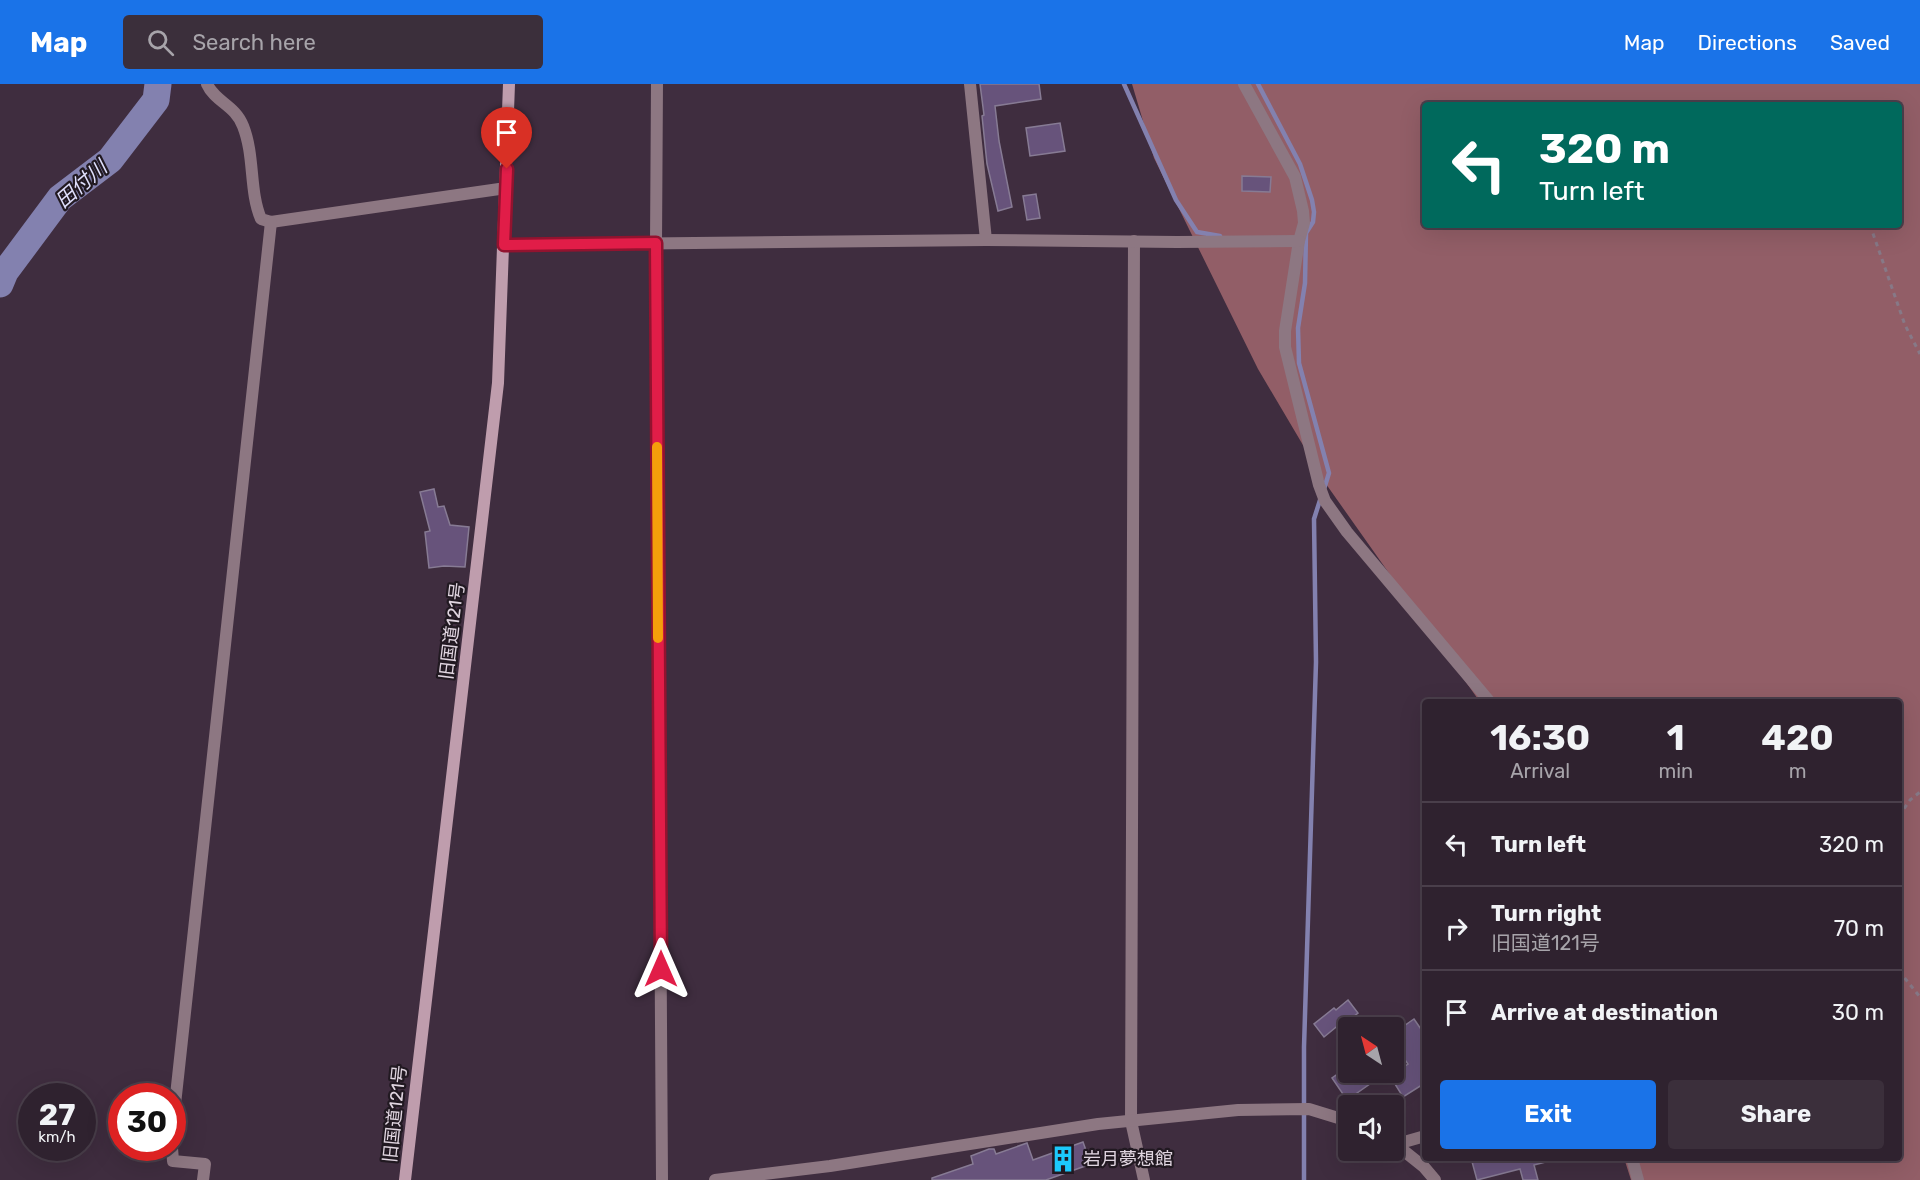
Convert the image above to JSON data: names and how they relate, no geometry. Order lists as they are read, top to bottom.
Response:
{
  "streets": {
    "street": ["旧国道121号"]
  },
  "water": ["田付川"],
  "places": {
    "building": ["岩月夢想館"]
  },
  "north": "top left",
  "page": {
    "header": "Map",
    "search": "Search here",
    "nav": ["Map", "Directions", "Saved"],
    "turn": ["320 m", "Turn left"],
    "eta": [
      "16:30",
      "Arrival",
      "1",
      "min",
      "420",
      "m"
    ],
    "list": [
      {
        "name": "Turn left",
        "value": "320 m"
      },
      {
        "name": "Turn right",
        "note": "旧国道121号",
        "value": "70 m"
      },
      {
        "name": "Arrive at destination",
        "value": "30 m"
      }
    ],
    "buttons": ["Exit", "Share"],
    "speed": "27 km/h",
    "limit": "30"
  }
}
